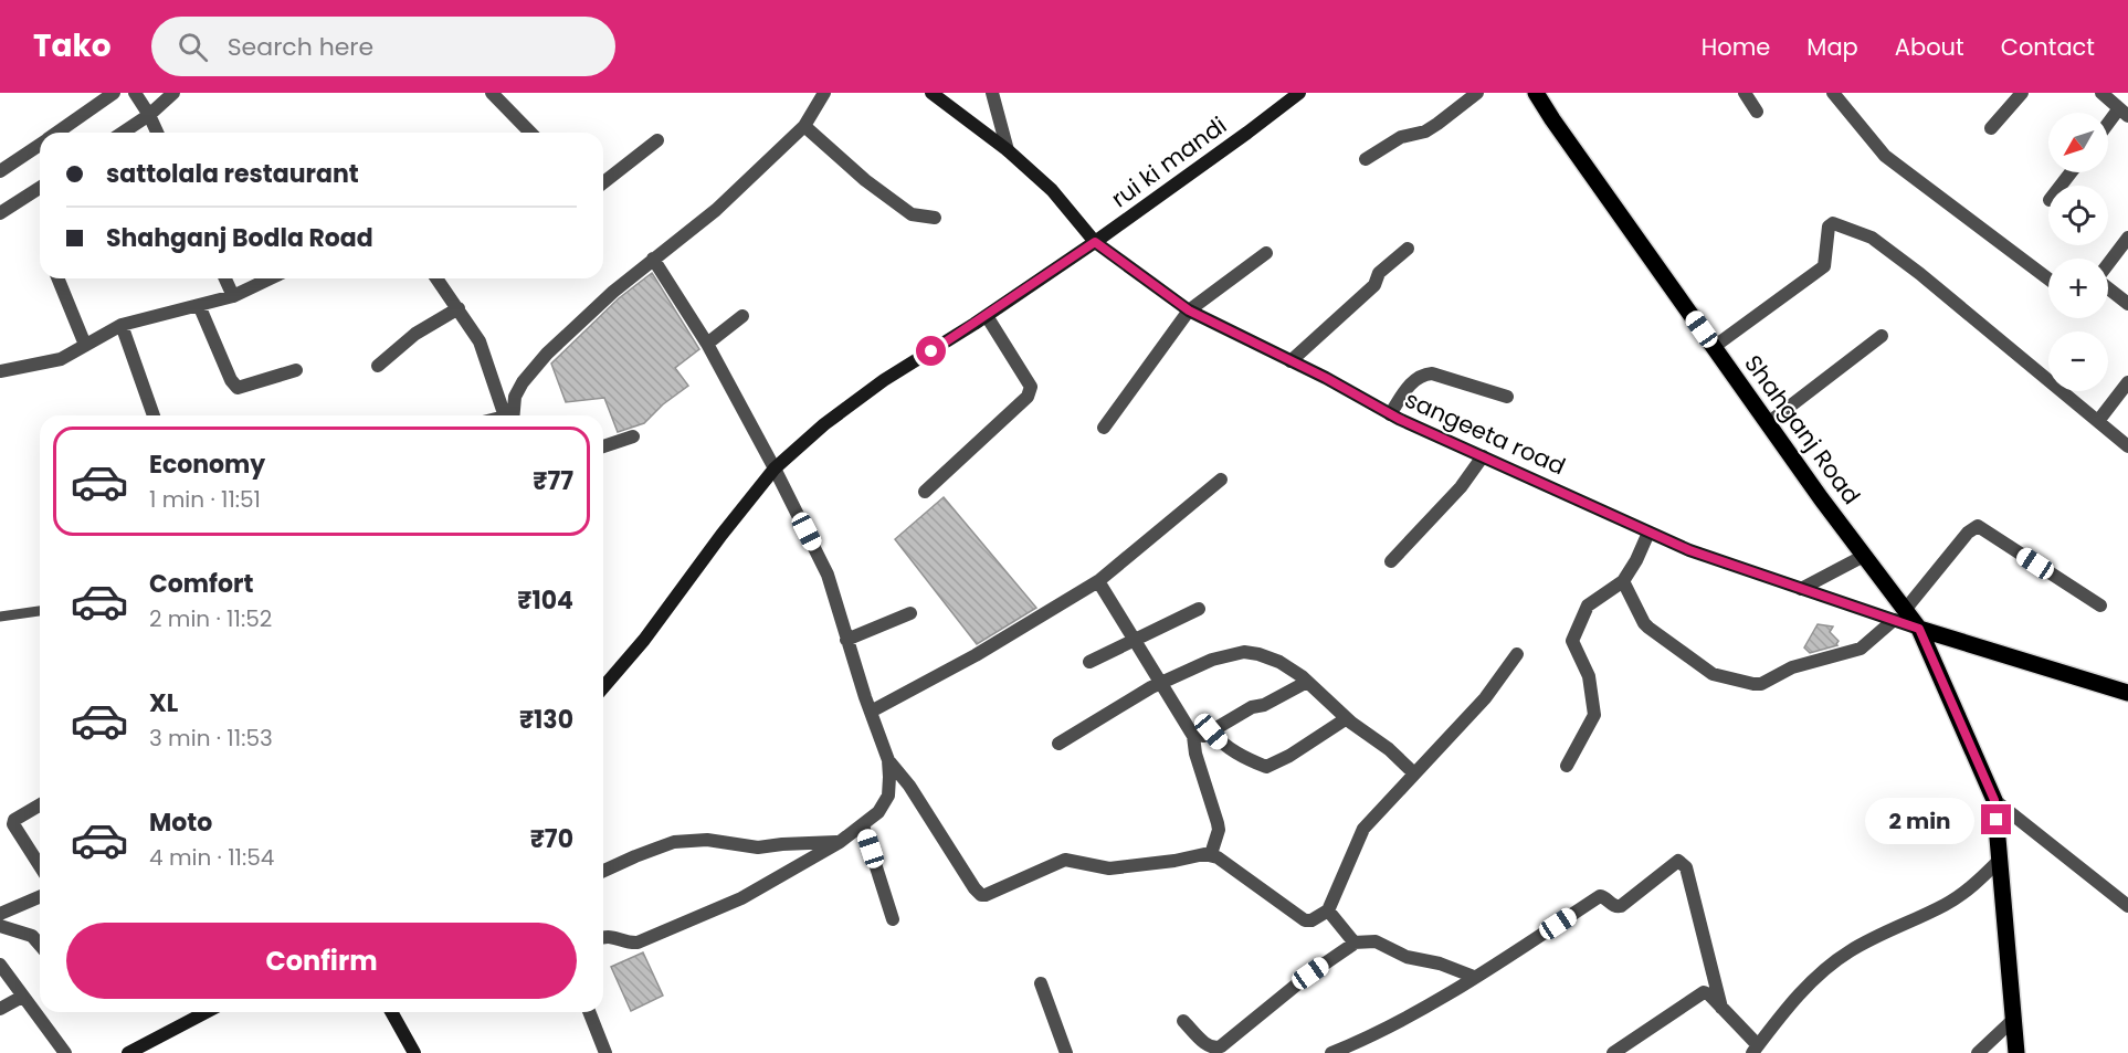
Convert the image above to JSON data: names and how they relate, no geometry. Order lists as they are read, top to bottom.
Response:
{
  "streets": {
    "main road": ["rui ki mandi", "Shahganj Road", "sangeeta road"]
  },
  "crossings": [
    ["rui ki mandi", "sangeeta road"],
    ["Shahganj Road", "sangeeta road"]
  ],
  "north": "bottom left",
  "page": {
    "header": "Tako",
    "search": "Search here",
    "nav": [
      "Home",
      "Map",
      "About",
      "Contact"
    ],
    "map_buttons": ["+", "−"],
    "banner": ["sattolala restaurant", "Shahganj Bodla Road"],
    "list": [
      {
        "name": "Economy",
        "note": "1 min · 11:51",
        "value": "₹77"
      },
      {
        "name": "Comfort",
        "note": "2 min · 11:52",
        "value": "₹104"
      },
      {
        "name": "XL",
        "note": "3 min · 11:53",
        "value": "₹130"
      },
      {
        "name": "Moto",
        "note": "4 min · 11:54",
        "value": "₹70"
      }
    ],
    "bubble": "2 min",
    "buttons": "Confirm"
  }
}
